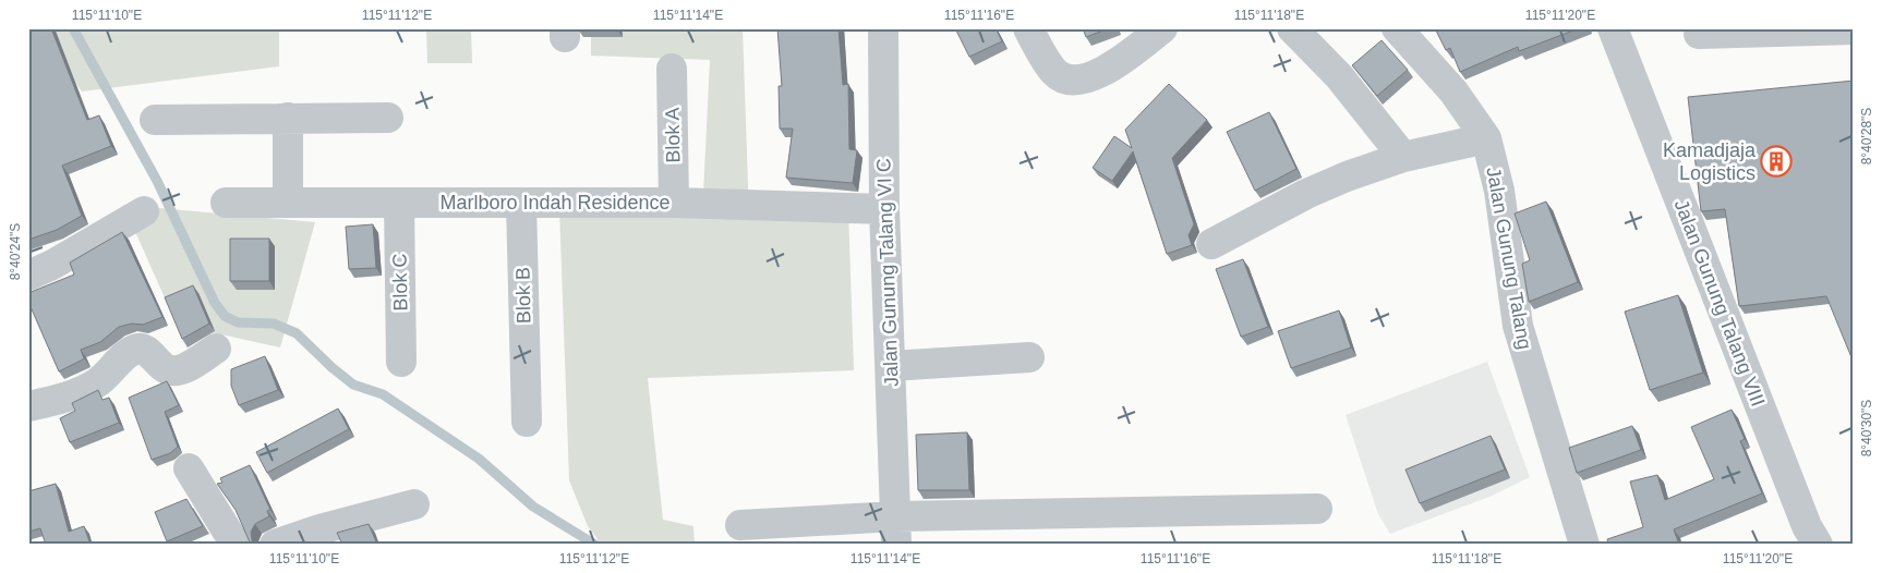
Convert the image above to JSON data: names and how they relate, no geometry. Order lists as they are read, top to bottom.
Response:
{
  "streets": {
    "street": [
      "Blok A",
      "Marlboro Indah Residence",
      "Jalan Gunung Talang",
      "Jalan Gunung Talang VI C",
      "Blok C",
      "Blok B",
      "Jalan Gunung Talang VIII"
    ]
  },
  "crossings": [
    ["Blok A", "Marlboro Indah Residence"],
    ["Marlboro Indah Residence", "Jalan Gunung Talang VI C"],
    ["Marlboro Indah Residence", "Blok C"],
    ["Marlboro Indah Residence", "Blok B"]
  ],
  "places": {
    "building": ["Kamadjaja Logistics"]
  },
  "coordinates": [
    "115°11'10\"E",
    "115°11'12\"E",
    "115°11'14\"E",
    "115°11'16\"E",
    "115°11'18\"E",
    "115°11'20\"E",
    "8°40'28\"S",
    "8°40'24\"S",
    "8°40'30\"S"
  ]
}
